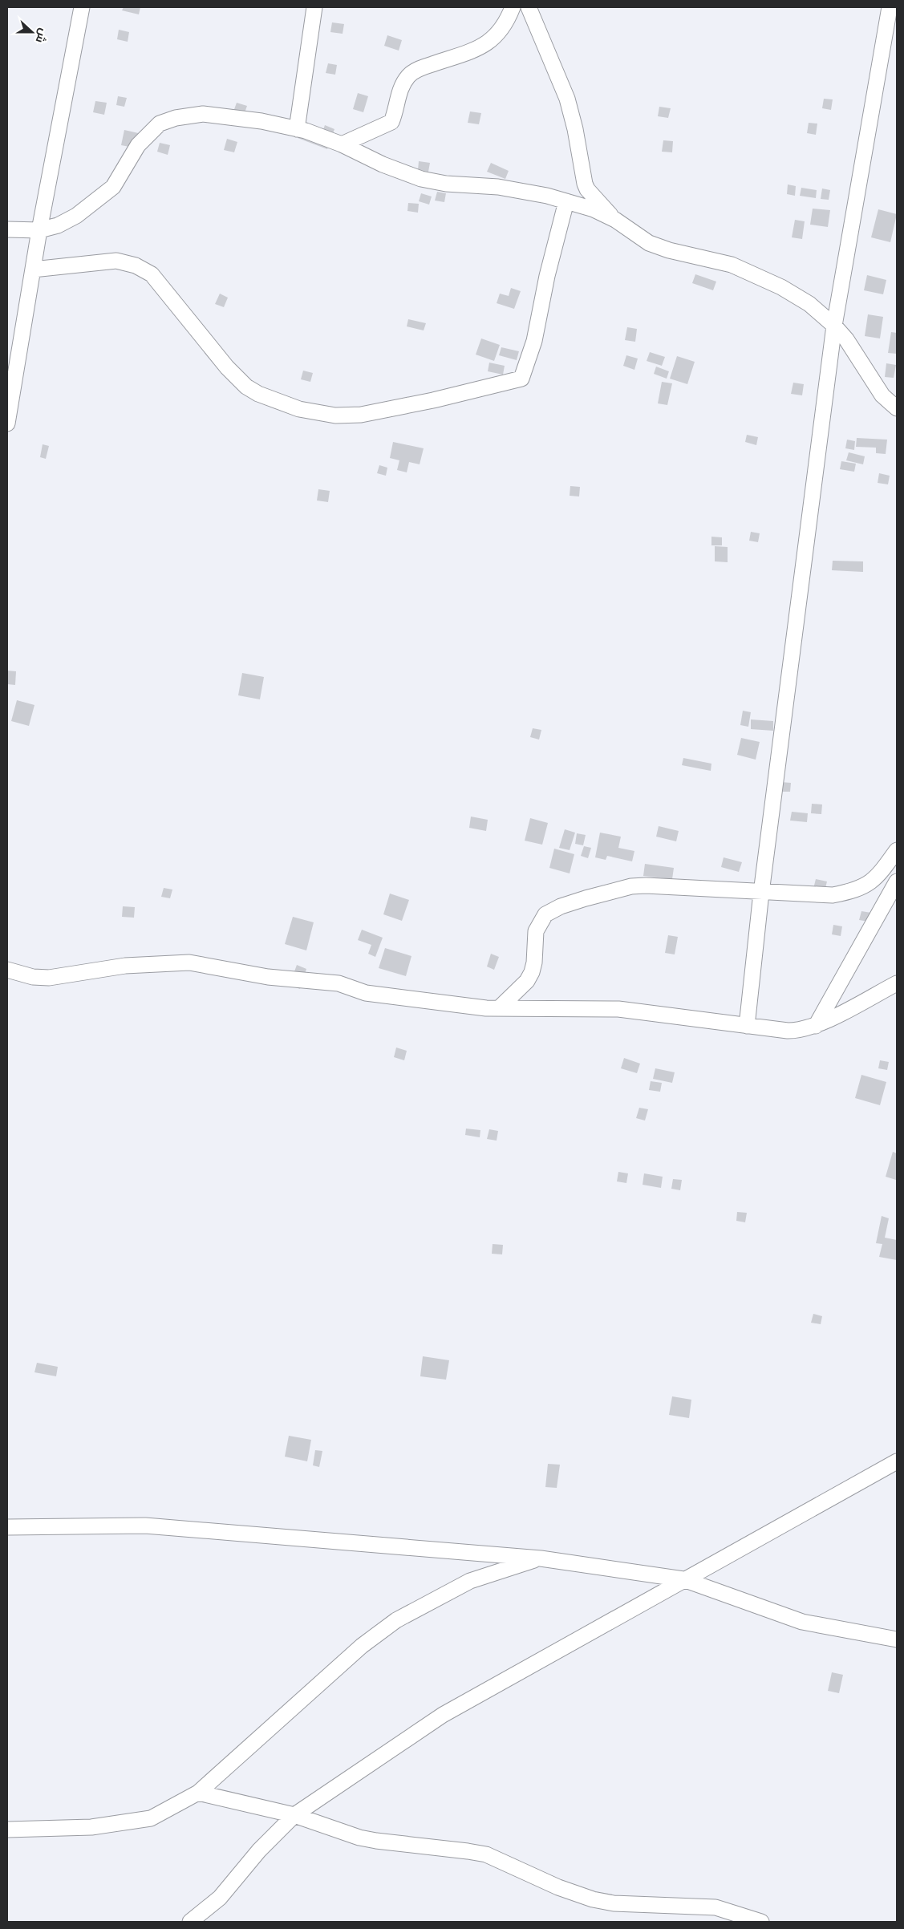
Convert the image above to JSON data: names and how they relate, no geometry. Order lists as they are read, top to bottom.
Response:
{
  "north": "right"
}
